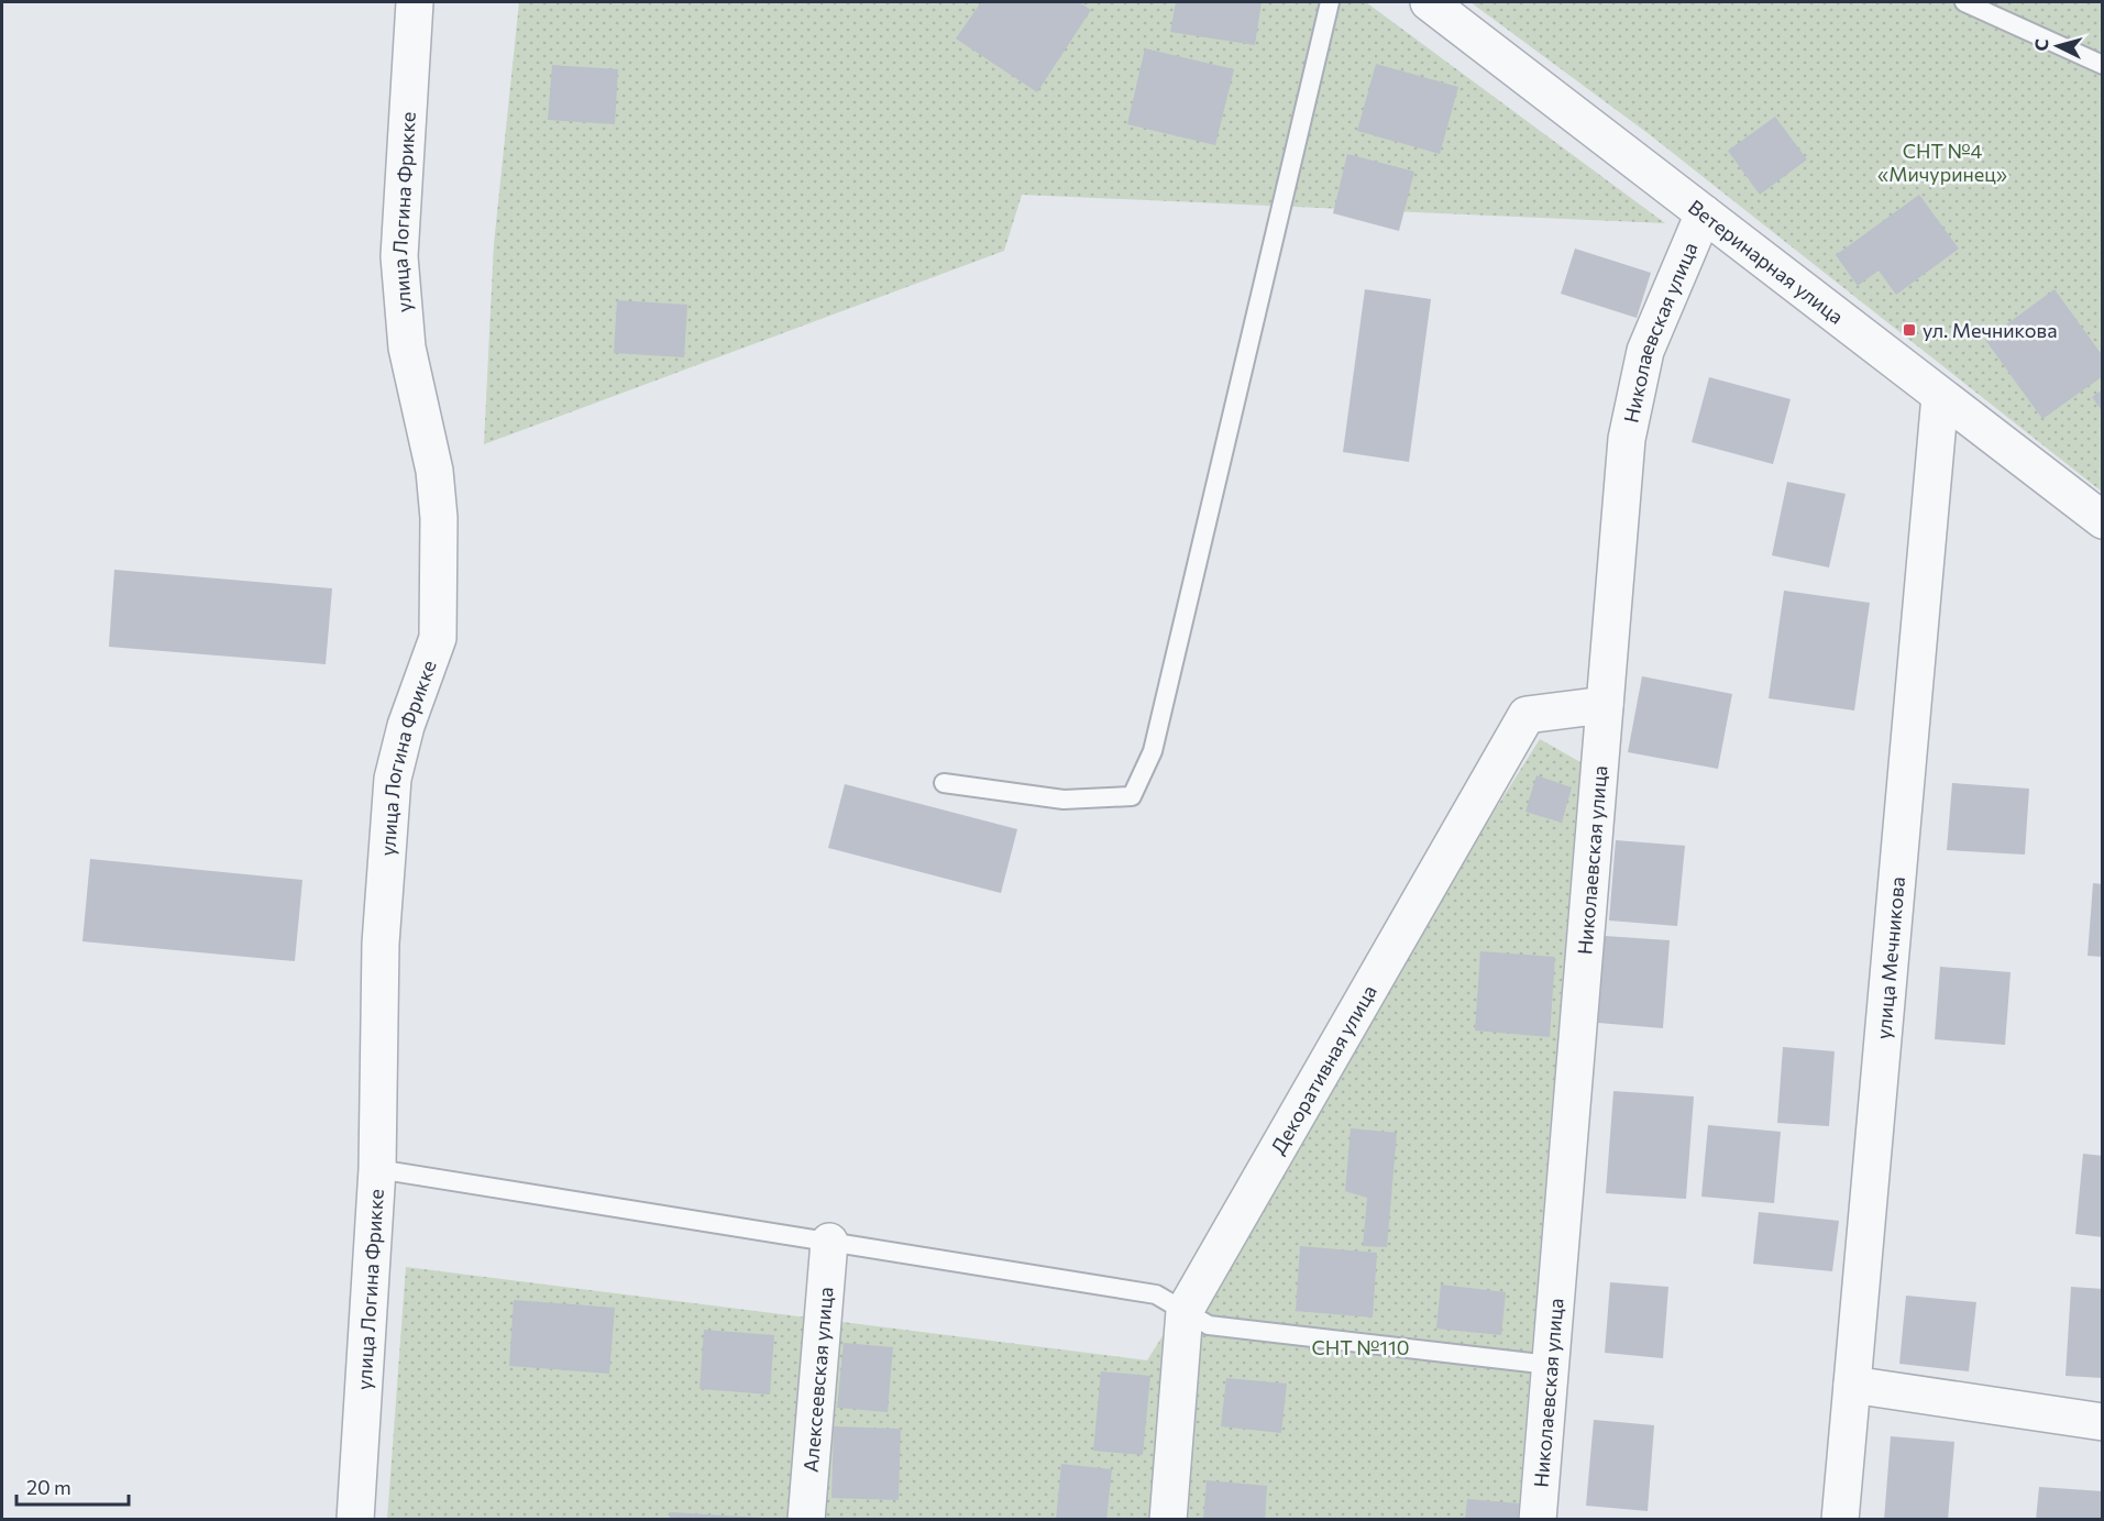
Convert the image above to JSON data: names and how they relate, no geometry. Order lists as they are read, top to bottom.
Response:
{
  "streets": {
    "street": [
      "улица Логина Фрикке",
      "Ветеринарная улица",
      "Николаевская улица",
      "улица Мечникова",
      "Декоративная улица",
      "Алексеевская улица"
    ]
  },
  "crossings": [
    ["Ветеринарная улица", "Николаевская улица"],
    ["Ветеринарная улица", "улица Мечникова"],
    ["Николаевская улица", "Декоративная улица"]
  ],
  "parks": ["СНТ №4 «Мичуринец»", "СНТ №110"],
  "places": {
    "transit": ["ул. Мечникова"]
  },
  "scale_bar": "20 m",
  "north": "left"
}
